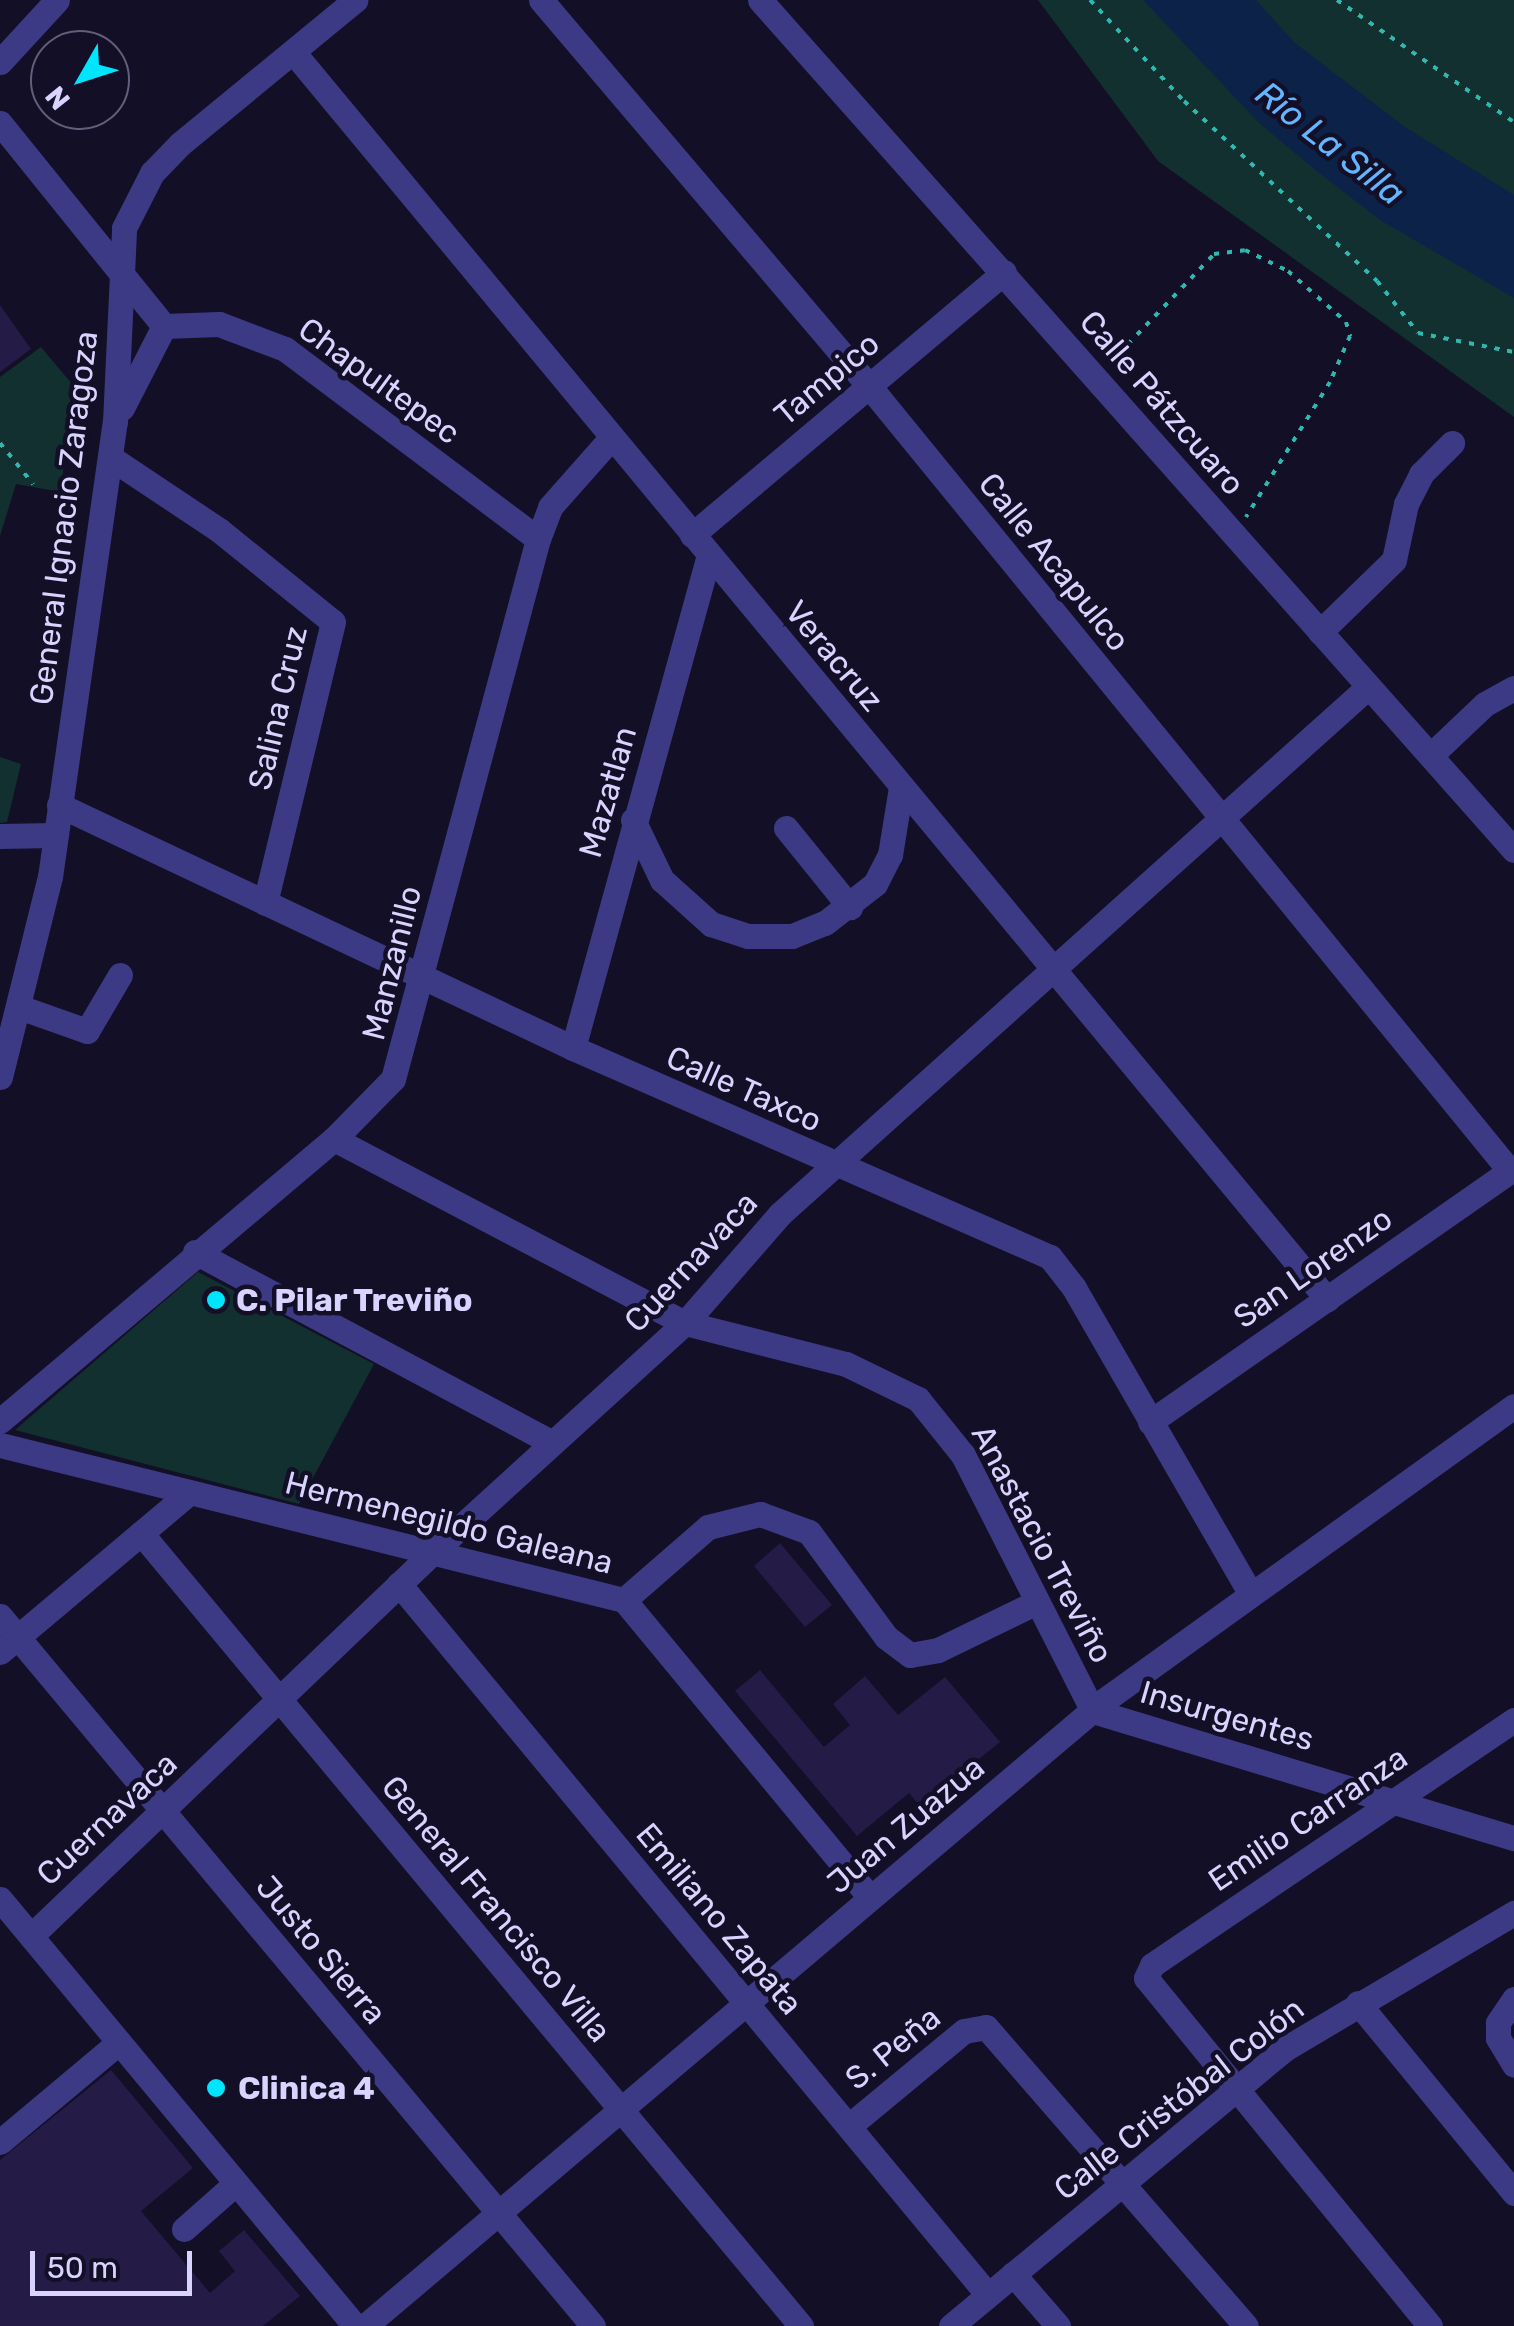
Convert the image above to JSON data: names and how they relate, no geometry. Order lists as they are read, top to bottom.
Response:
{
  "streets": {
    "street": [
      "Tampico",
      "Chapultepec",
      "Calle Pátzcuaro",
      "General Ignacio Zaragoza",
      "Calle Acapulco",
      "Veracruz",
      "Salina Cruz",
      "Mazatlan",
      "Manzanillo",
      "Calle Taxco",
      "Cuernavaca",
      "San Lorenzo",
      "Hermenegildo Galeana",
      "Anastacio Treviño",
      "Insurgentes",
      "Emilio Carranza",
      "Juan Zuazua",
      "General Francisco Villa",
      "Emiliano Zapata",
      "Justo Sierra",
      "S. Peña",
      "Calle Cristóbal Colón"
    ]
  },
  "crossings": [
    ["Tampico", "Calle Pátzcuaro"],
    ["Tampico", "Calle Acapulco"],
    ["Tampico", "Veracruz"],
    ["Tampico", "Mazatlan"],
    ["Chapultepec", "Manzanillo"],
    ["Calle Pátzcuaro", "Cuernavaca"],
    ["General Ignacio Zaragoza", "Veracruz"],
    ["General Ignacio Zaragoza", "Salina Cruz"],
    ["General Ignacio Zaragoza", "Calle Taxco"],
    ["Calle Acapulco", "Cuernavaca"],
    ["Calle Acapulco", "San Lorenzo"],
    ["Veracruz", "Mazatlan"],
    ["Veracruz", "Manzanillo"],
    ["Veracruz", "Cuernavaca"],
    ["Veracruz", "San Lorenzo"],
    ["Salina Cruz", "Calle Taxco"],
    ["Mazatlan", "Calle Taxco"],
    ["Manzanillo", "Calle Taxco"],
    ["Manzanillo", "Anastacio Treviño"],
    ["Calle Taxco", "Cuernavaca"],
    ["Calle Taxco", "San Lorenzo"],
    ["Calle Taxco", "Juan Zuazua"],
    ["Cuernavaca", "Hermenegildo Galeana"],
    ["Cuernavaca", "Anastacio Treviño"],
    ["Cuernavaca", "General Francisco Villa"],
    ["Cuernavaca", "Emiliano Zapata"],
    ["Cuernavaca", "Justo Sierra"],
    ["Hermenegildo Galeana", "Juan Zuazua"],
    ["Anastacio Treviño", "Insurgentes"],
    ["Anastacio Treviño", "Juan Zuazua"],
    ["Insurgentes", "Emilio Carranza"],
    ["Insurgentes", "Juan Zuazua"],
    ["Emilio Carranza", "Calle Cristóbal Colón"],
    ["Juan Zuazua", "General Francisco Villa"],
    ["Juan Zuazua", "Emiliano Zapata"],
    ["Juan Zuazua", "Justo Sierra"],
    ["Emiliano Zapata", "S. Peña"],
    ["Emiliano Zapata", "Calle Cristóbal Colón"],
    ["S. Peña", "Calle Cristóbal Colón"]
  ],
  "water": ["Río La Silla"],
  "places": ["C. Pilar Treviño", "Clinica 4"],
  "scale_bar": "50 m",
  "north": "bottom left"
}
